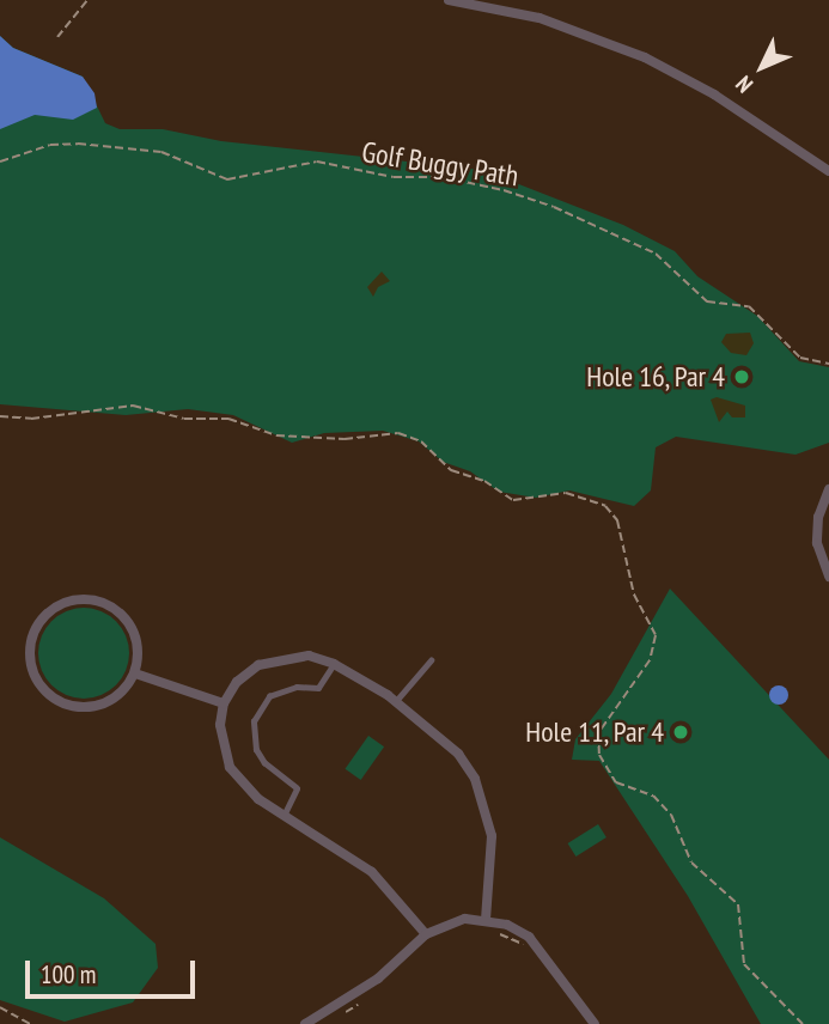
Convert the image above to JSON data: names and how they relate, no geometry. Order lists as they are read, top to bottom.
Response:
{
  "streets": {
    "path": ["Golf Buggy Path"]
  },
  "places": ["Hole 16, Par 4", "Hole 11, Par 4"],
  "scale_bar": "100 m",
  "north": "bottom left"
}
